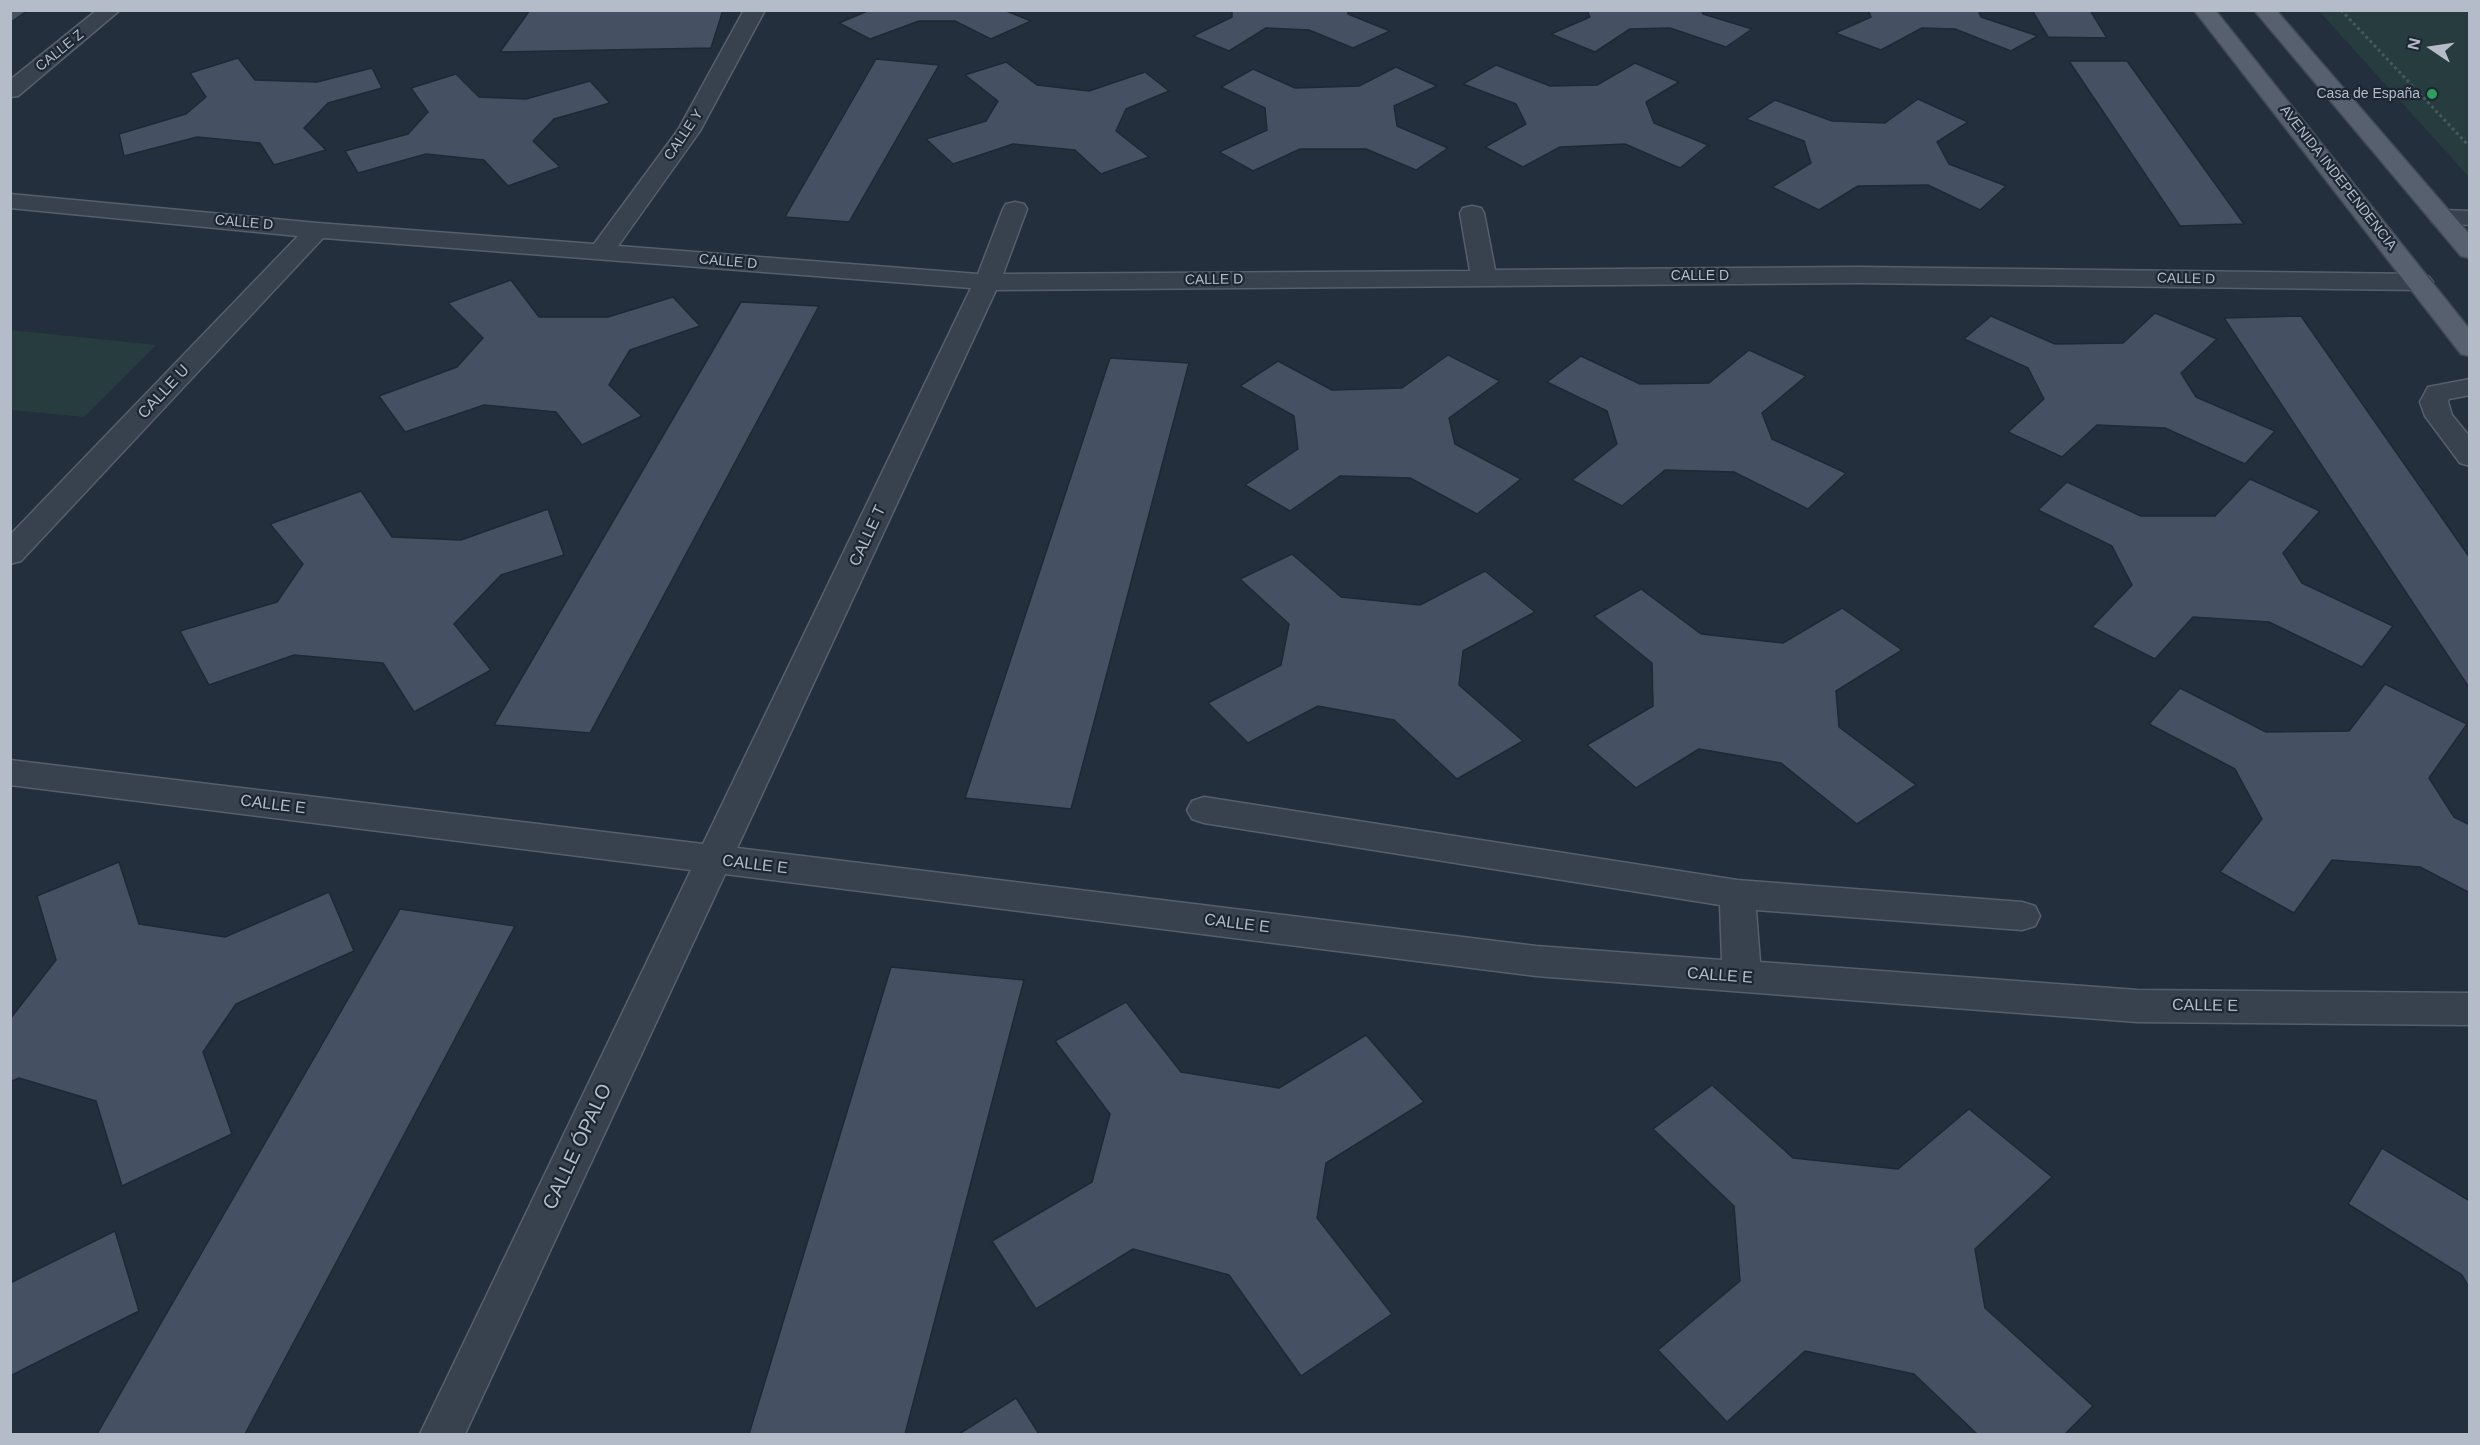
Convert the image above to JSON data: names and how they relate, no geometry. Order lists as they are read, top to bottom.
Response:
{
  "streets": {
    "main road": ["AVENIDA INDEPENDENCIA"],
    "street": [
      "CALLE Z",
      "CALLE Y",
      "CALLE D",
      "CALLE U",
      "CALLE T",
      "CALLE E",
      "CALLE ÓPALO"
    ]
  },
  "crossings": [
    ["CALLE Y", "CALLE D"],
    ["AVENIDA INDEPENDENCIA", "CALLE D"],
    ["CALLE D", "CALLE U"],
    ["CALLE D", "CALLE T"],
    ["CALLE T", "CALLE E"],
    ["CALLE T", "CALLE ÓPALO"],
    ["CALLE E", "CALLE ÓPALO"]
  ],
  "places": ["Casa de España"],
  "north": "left"
}
